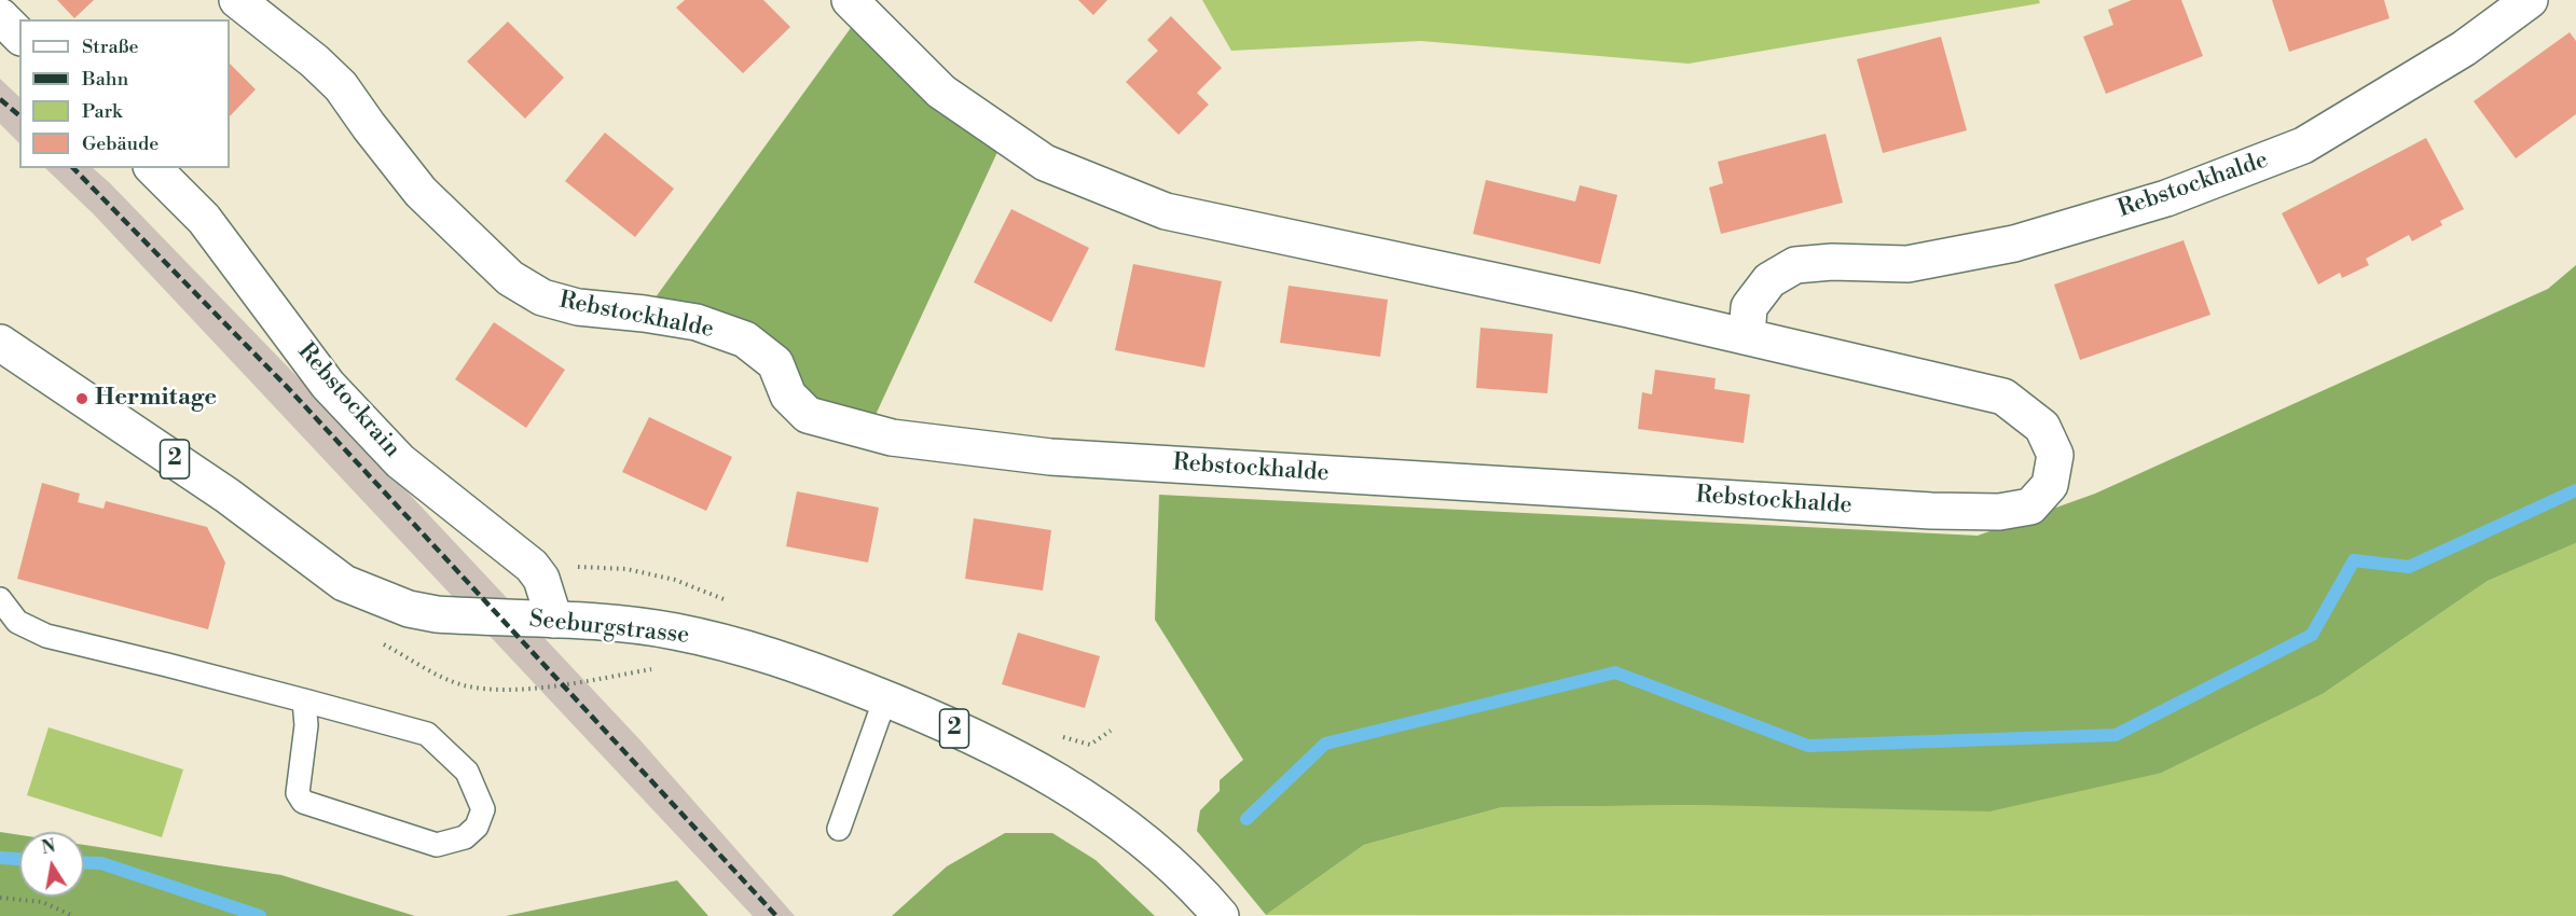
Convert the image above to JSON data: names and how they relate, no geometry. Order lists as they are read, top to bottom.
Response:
{
  "streets": {
    "street": [
      "Rebstockhalde",
      "Rebstockrain",
      "2",
      "Seeburgstrasse"
    ]
  },
  "crossings": [
    ["Rebstockrain", "Seeburgstrasse"]
  ],
  "places": ["Hermitage"],
  "legend": [
    "Straße",
    "Bahn",
    "Park",
    "Gebäude"
  ],
  "north": "top"
}
